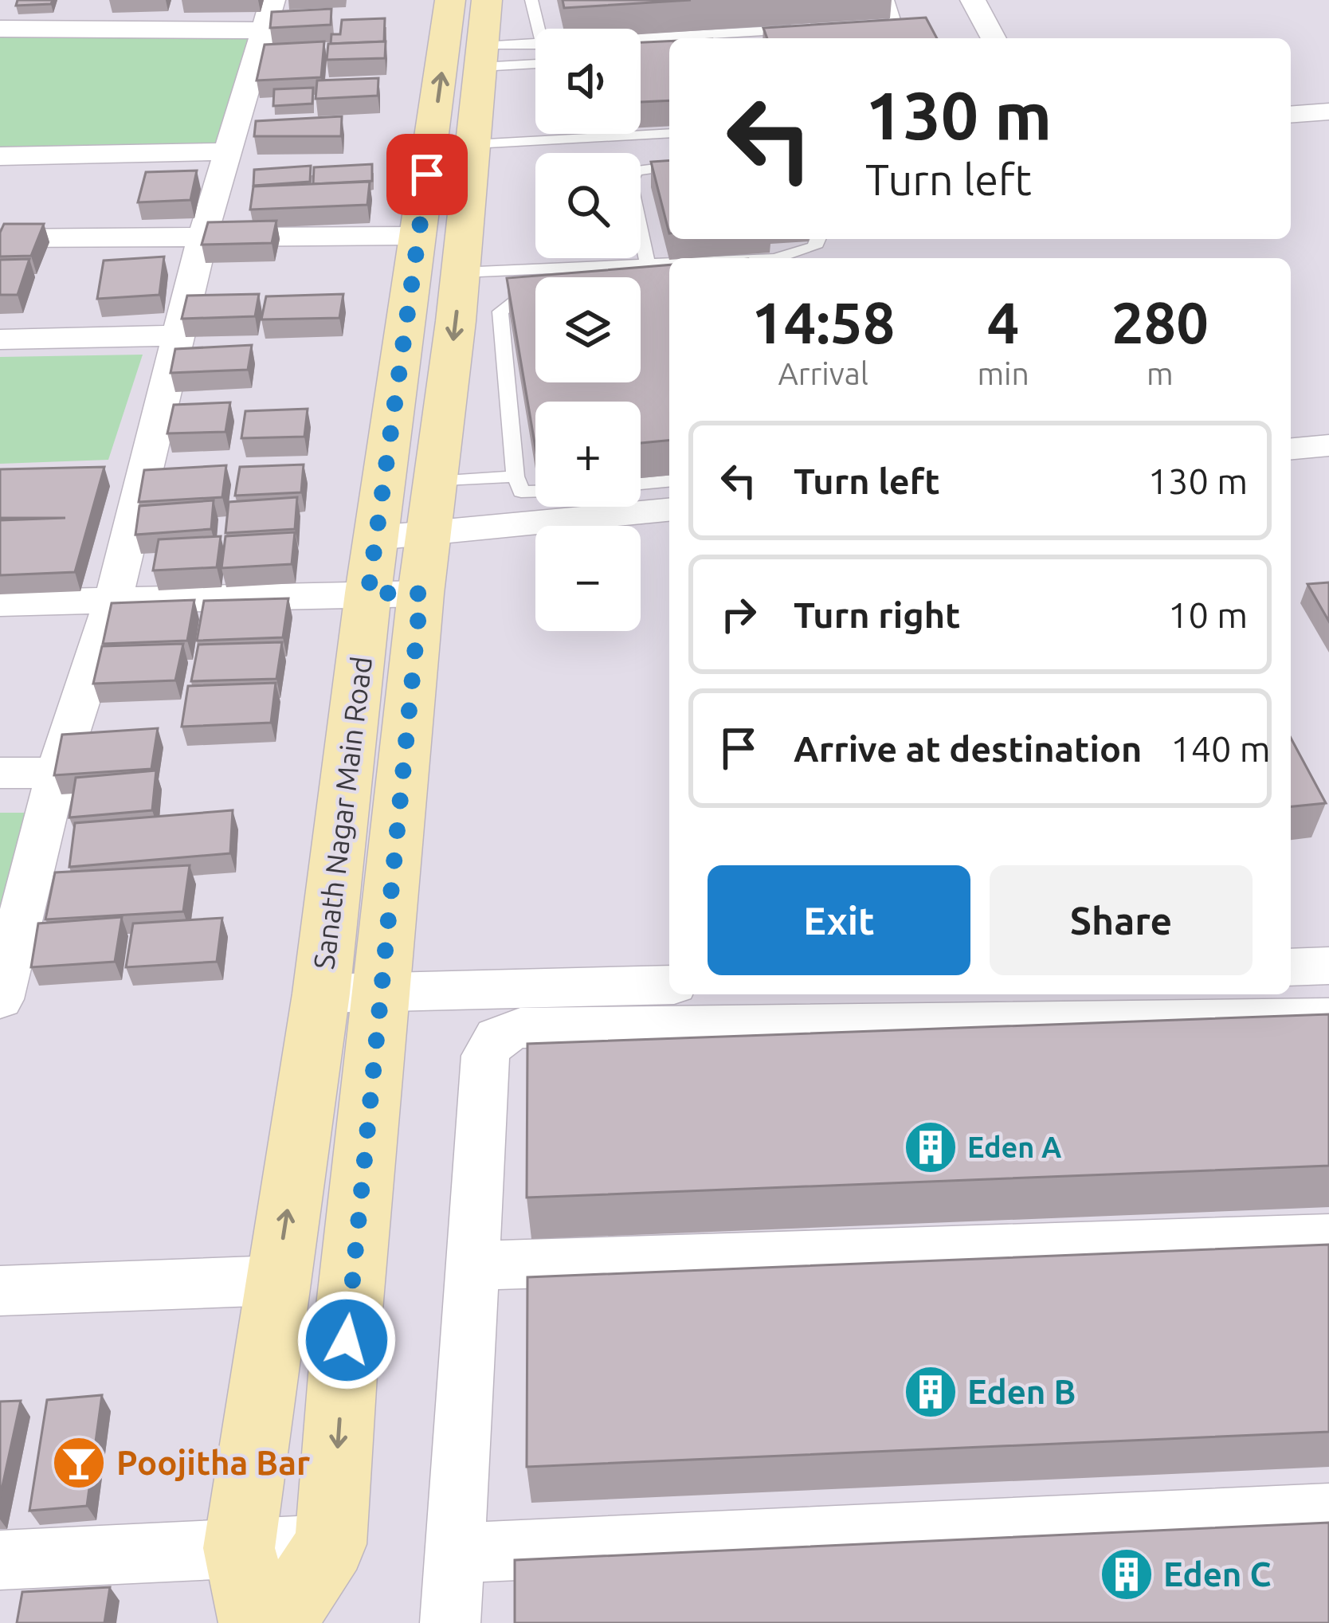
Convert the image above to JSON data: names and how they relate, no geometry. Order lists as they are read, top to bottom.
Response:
{
  "streets": {
    "street": ["Sanath Nagar Main Road"]
  },
  "places": {
    "building": ["Eden A", "Eden B", "Eden C"],
    "bar": ["Poojitha Bar"]
  },
  "page": {
    "map_buttons": ["+", "−"],
    "turn": ["130 m", "Turn left"],
    "eta": [
      "14:58",
      "Arrival",
      "4",
      "min",
      "280",
      "m"
    ],
    "list": [
      {
        "name": "Turn left",
        "value": "130 m"
      },
      {
        "name": "Turn right",
        "value": "10 m"
      },
      {
        "name": "Arrive at destination",
        "value": "140 m"
      }
    ],
    "buttons": ["Exit", "Share"]
  }
}
